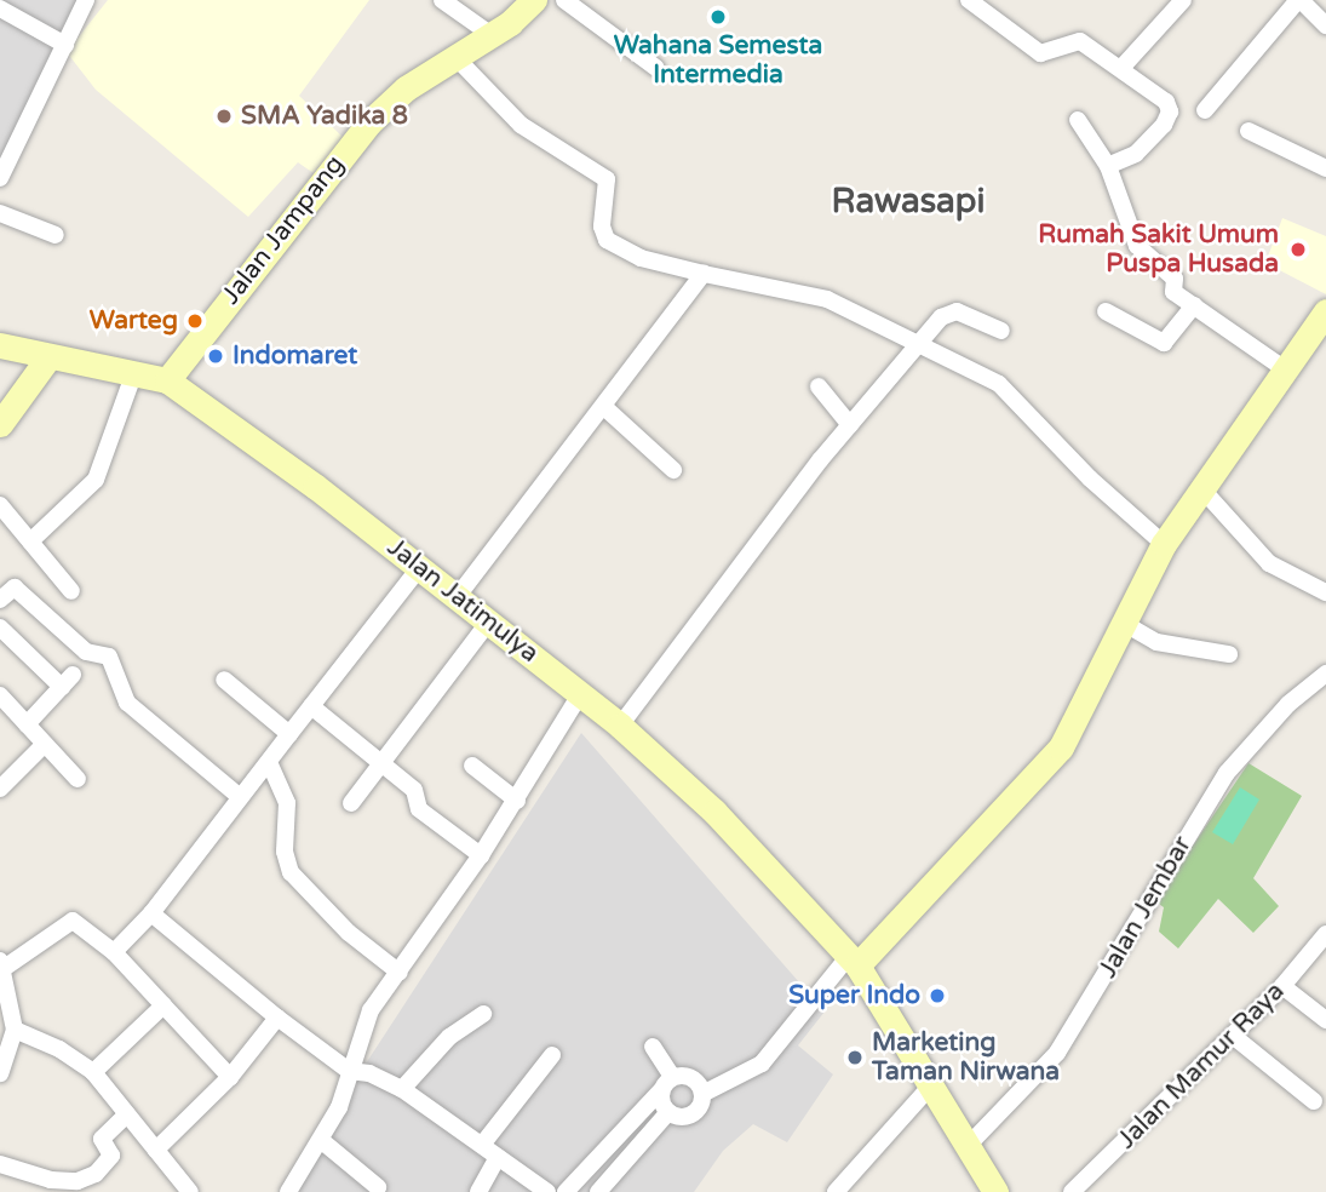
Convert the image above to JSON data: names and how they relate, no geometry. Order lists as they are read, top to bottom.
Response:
{
  "streets": {
    "main road": ["Jalan Jampang", "Jalan Jatimulya"],
    "street": ["Jalan Jembar", "Jalan Mamur Raya"]
  },
  "crossings": [
    ["Jalan Jampang", "Jalan Jatimulya"],
    ["Jalan Jatimulya", "Jalan Jembar"]
  ],
  "districts": ["Rawasapi"],
  "places": [
    "Wahana Semesta Intermedia",
    "SMA Yadika 8",
    "Rumah Sakit Umum Puspa Husada",
    "Warteg",
    "Indomaret",
    "Super Indo",
    "Marketing Taman Nirwana"
  ]
}
